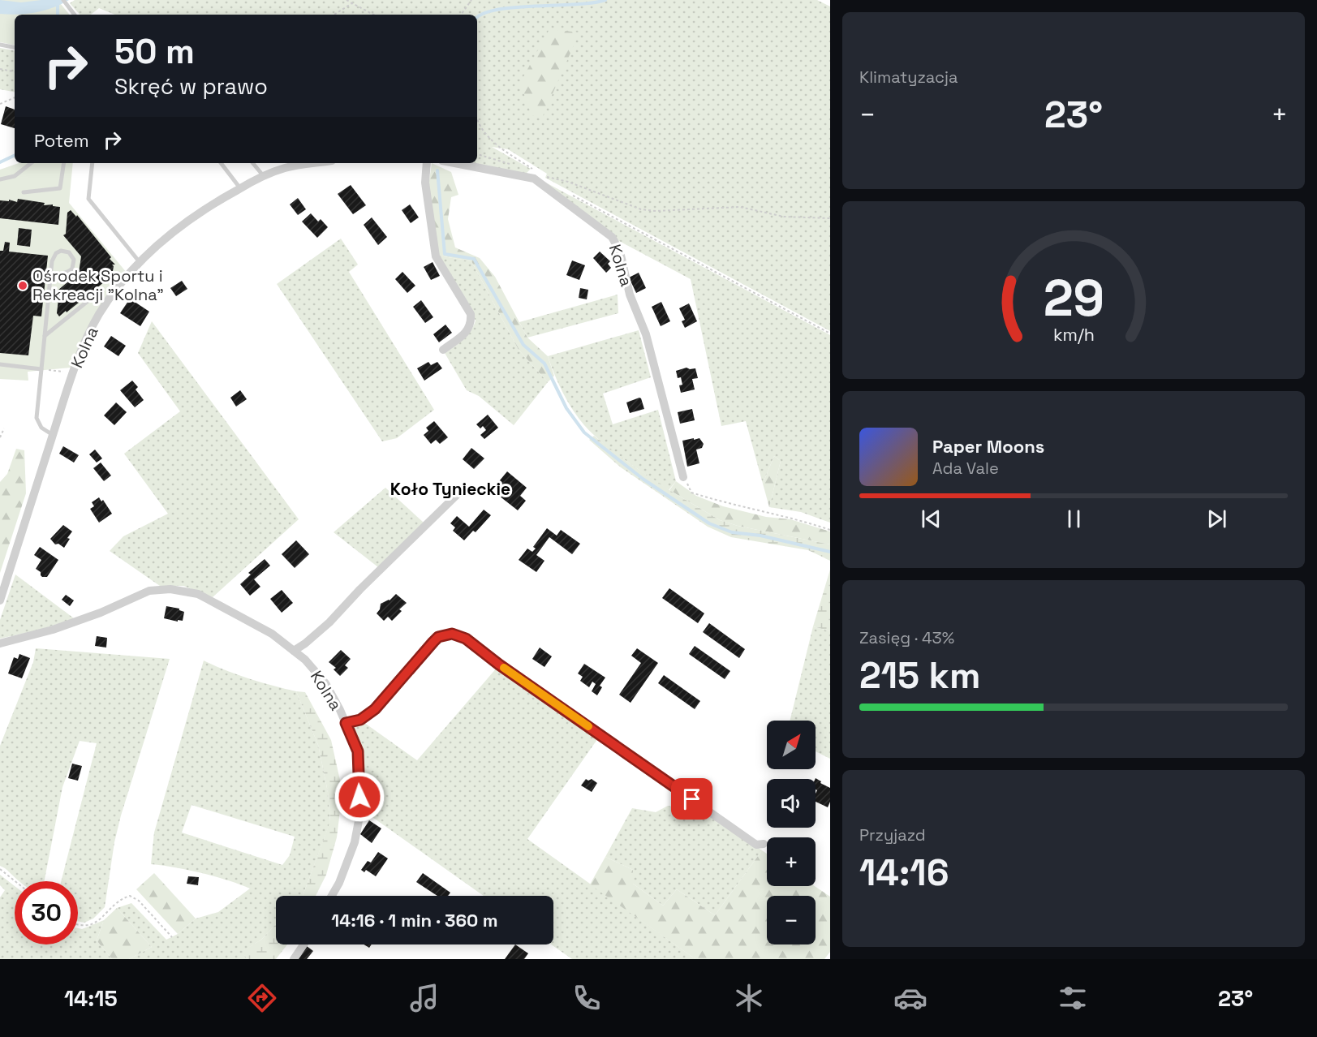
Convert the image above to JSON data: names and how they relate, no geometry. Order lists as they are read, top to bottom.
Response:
{
  "streets": {
    "street": ["Kolna"]
  },
  "districts": ["Koło Tynieckie"],
  "places": ["Ośrodek Sportu i Rekreacji \"Kolna\""],
  "north": "top right",
  "page": {
    "tile": [
      "Klimatyzacja",
      ["Zasięg · 43%", "215 km"],
      ["Przyjazd", "14:16"]
    ],
    "turn": ["50 m", "Skręć w prawo"],
    "heat": ["−", "23°", "+"],
    "then": "Potem",
    "song": ["Paper Moons", "Ada Vale"],
    "map_buttons": ["+", "−"],
    "limit": "30",
    "trip": "14:16 · 1 min · 360 m",
    "tabs": ["14:15", "23°"],
    "gauge": ["29", "km/h"]
  }
}
